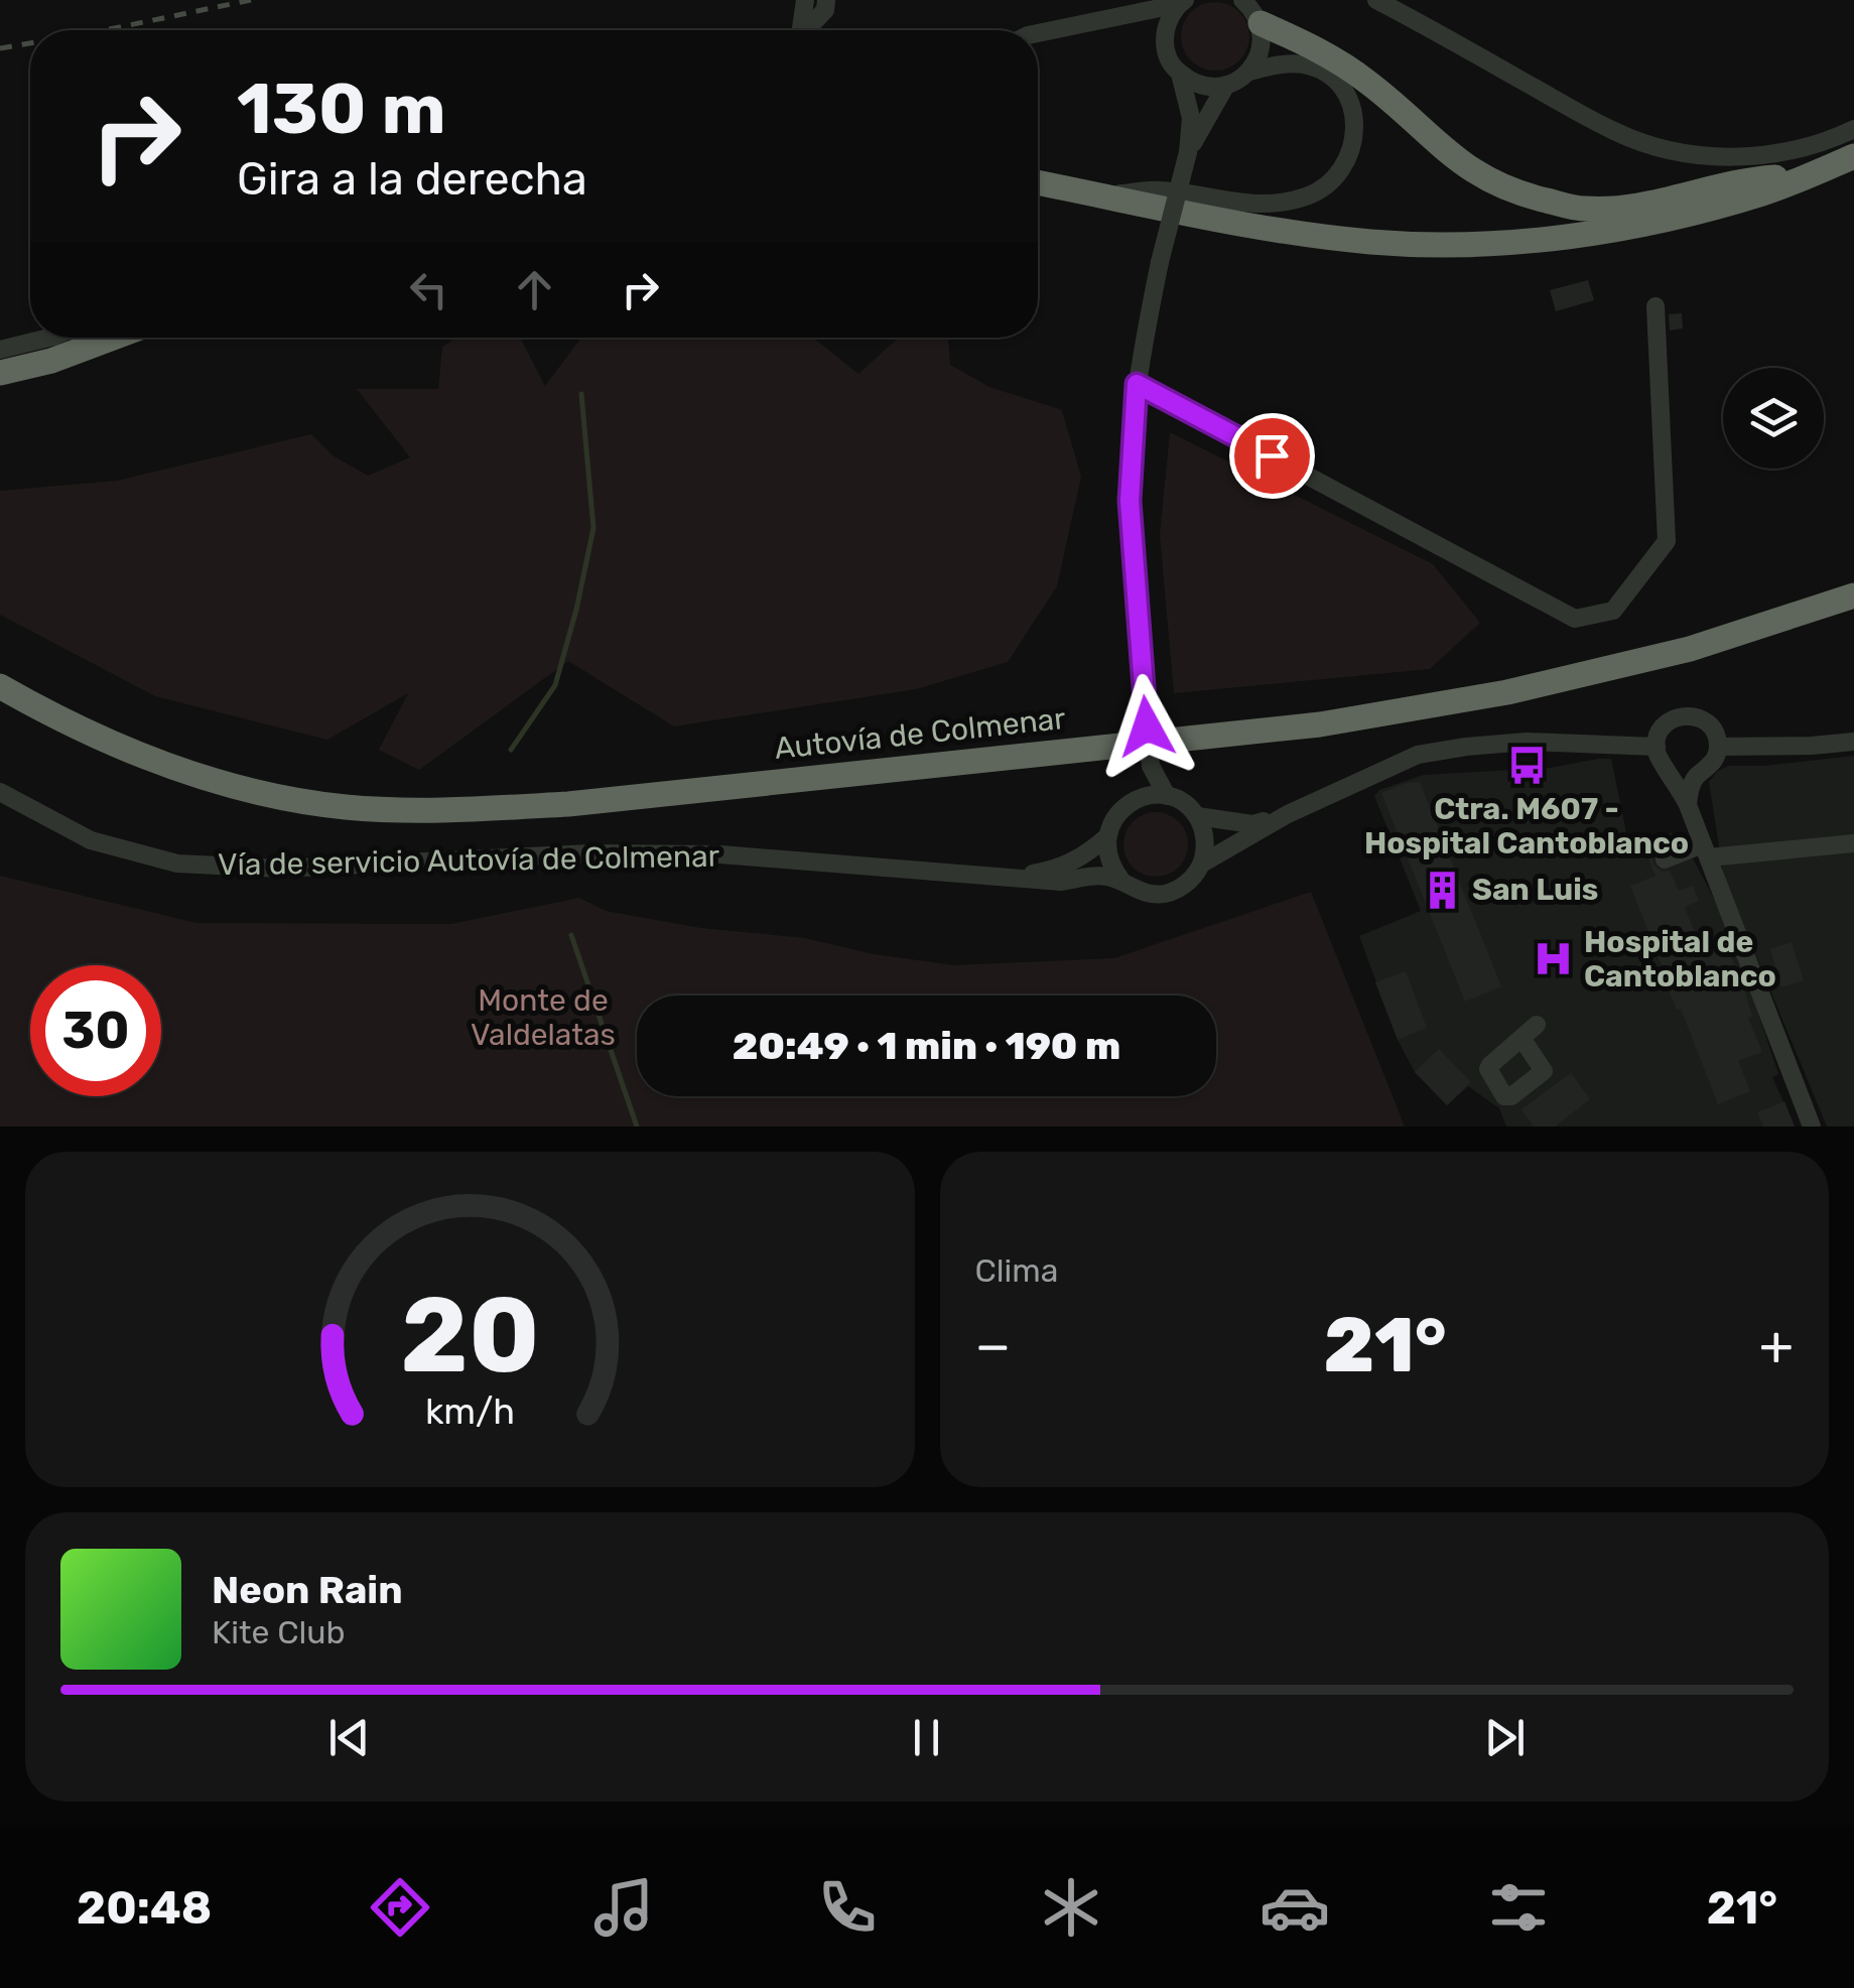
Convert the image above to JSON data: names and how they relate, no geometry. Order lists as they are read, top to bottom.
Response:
{
  "streets": {
    "highway": ["Autovía de Colmenar"],
    "street": ["Vía de servicio Autovía de Colmenar"]
  },
  "parks": ["Monte de Valdelatas"],
  "places": {
    "bus stop": ["Ctra. M607 - Hospital Cantoblanco"],
    "building": ["San Luis"],
    "hospital": ["Hospital de Cantoblanco"]
  },
  "page": {
    "turn": ["130 m", "Gira a la derecha"],
    "limit": "30",
    "trip": "20:49 · 1 min · 190 m",
    "tile": "Clima",
    "heat": ["−", "21°", "+"],
    "song": ["Neon Rain", "Kite Club"],
    "tabs": ["20:48", "21°"],
    "gauge": ["20", "km/h"]
  }
}
